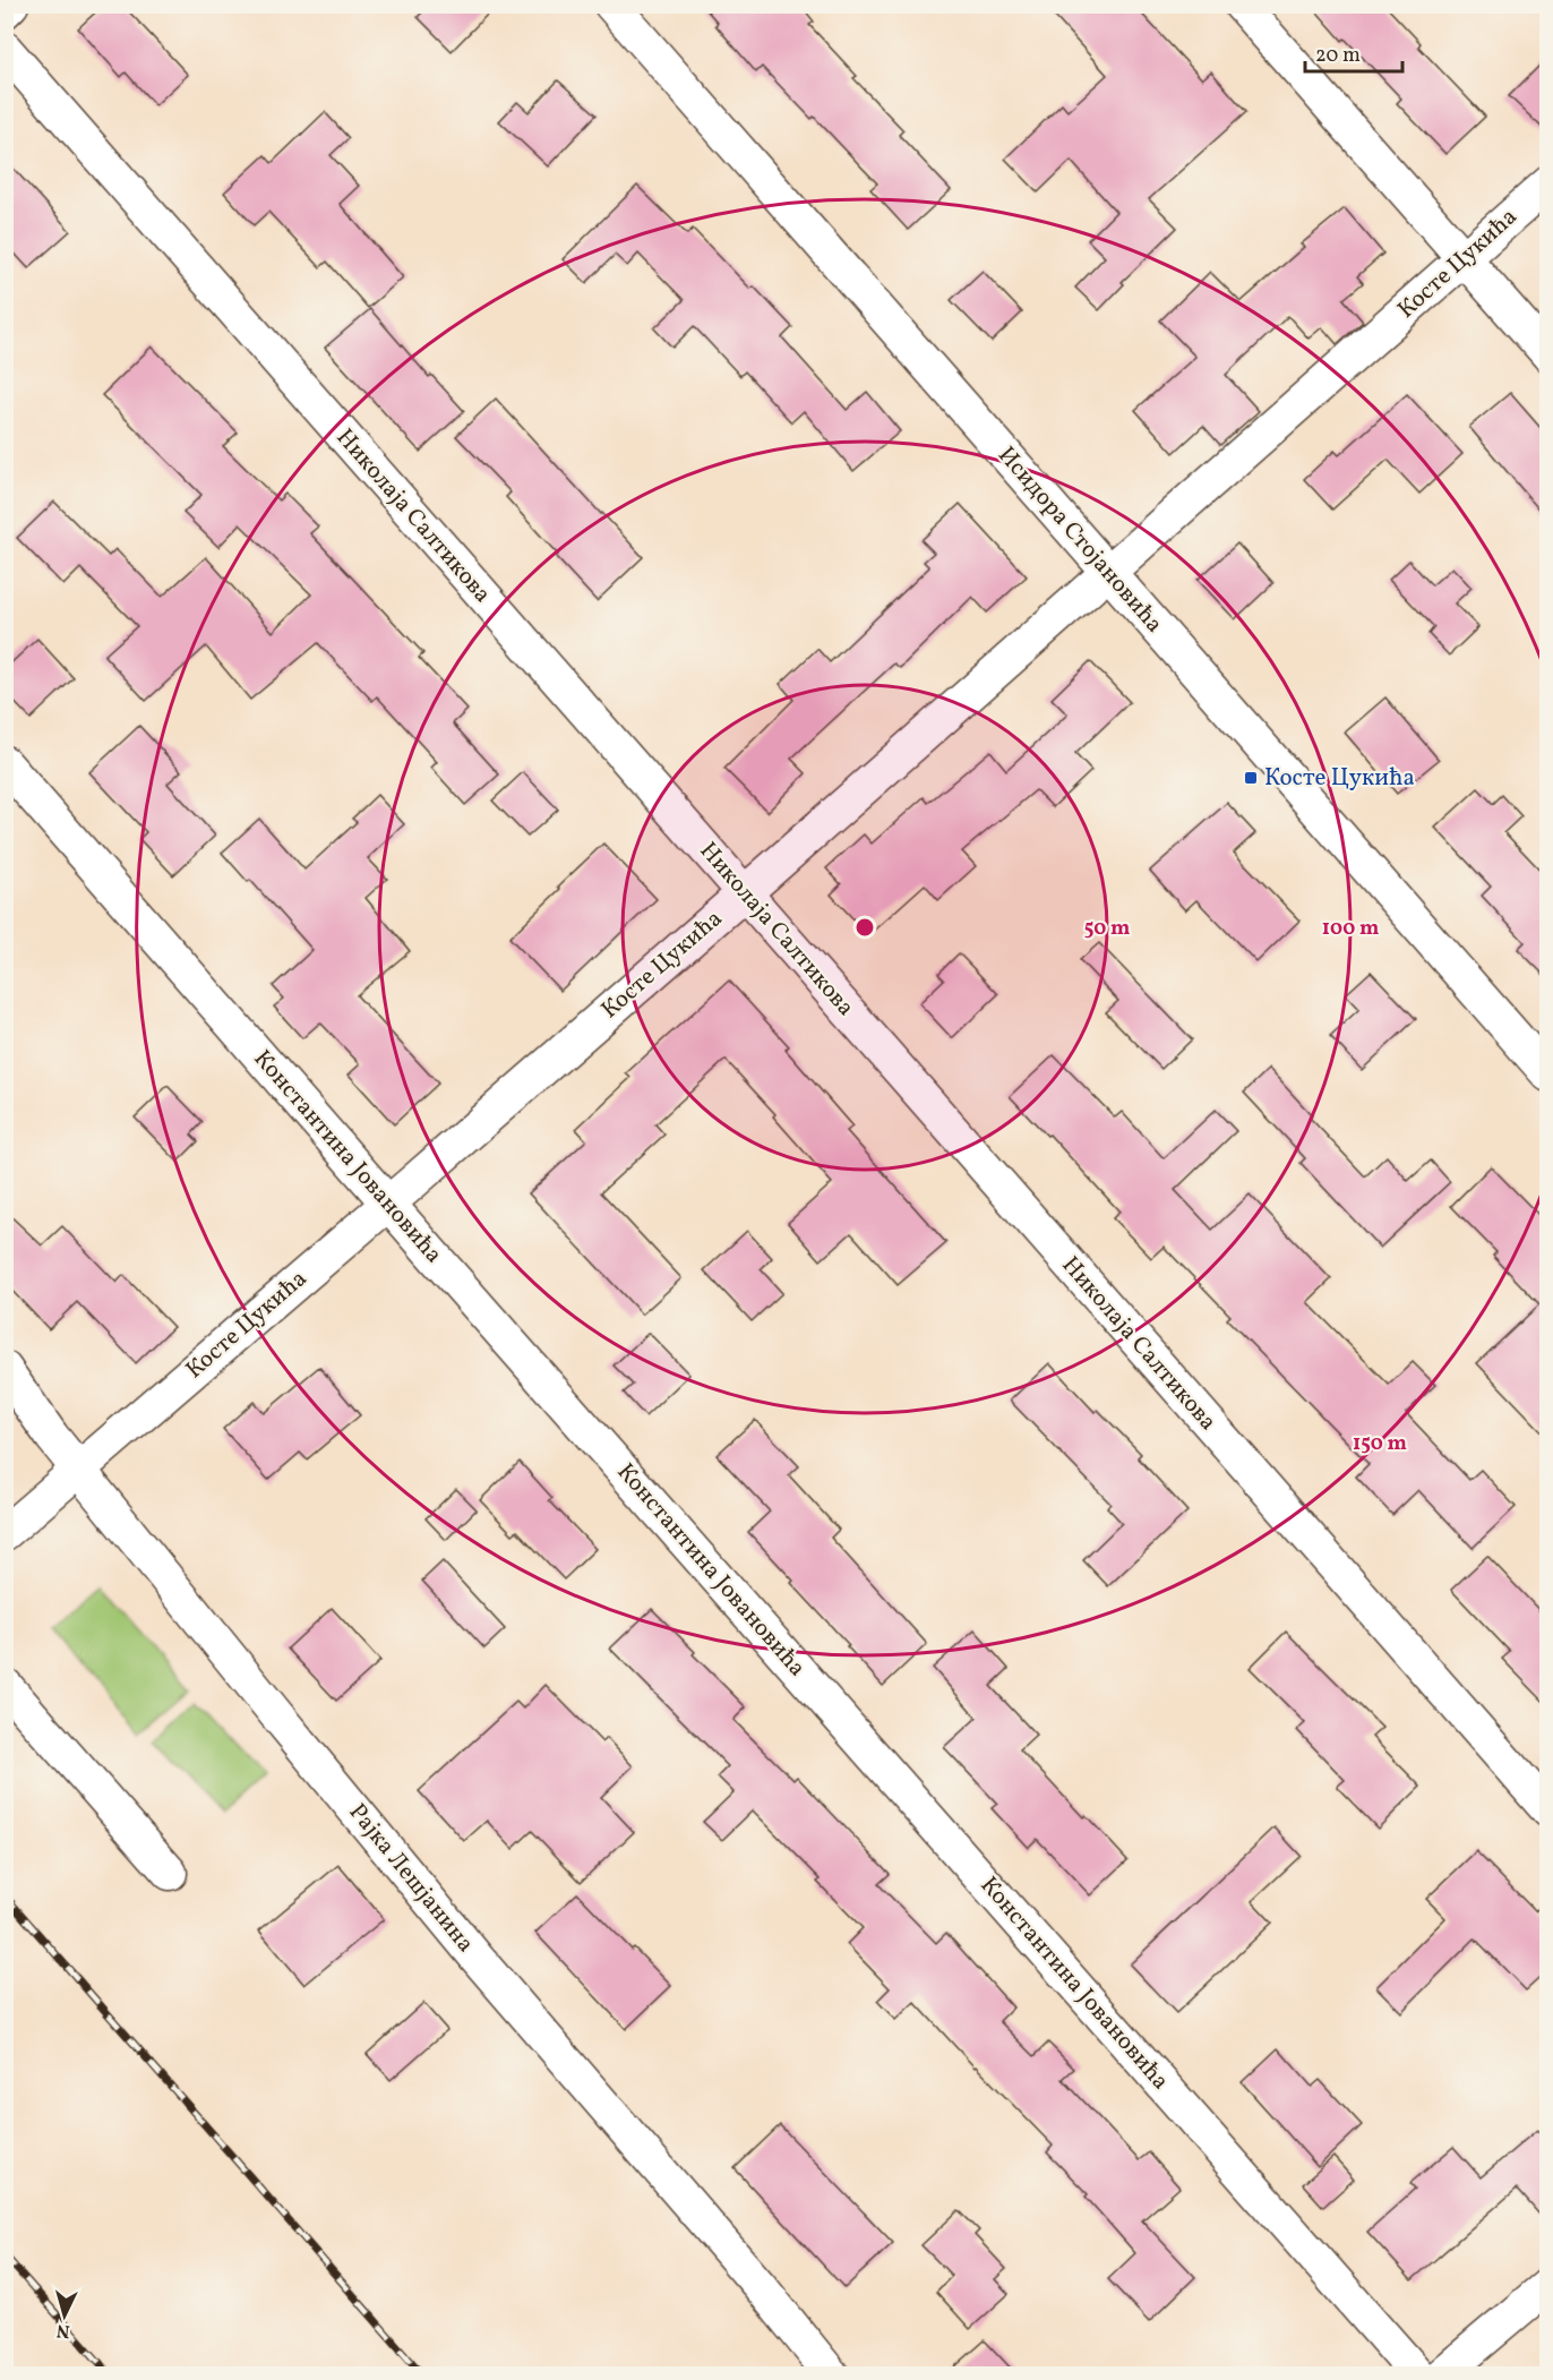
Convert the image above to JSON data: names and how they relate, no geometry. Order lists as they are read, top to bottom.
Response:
{
  "streets": {
    "street": [
      "Косте Цукића",
      "Николаја Салтикова",
      "Исидора Стојановића",
      "Константина Јовановића",
      "Рајка Лешјанина"
    ]
  },
  "crossings": [
    ["Косте Цукића", "Николаја Салтикова"],
    ["Косте Цукића", "Исидора Стојановића"],
    ["Косте Цукића", "Константина Јовановића"],
    ["Косте Цукића", "Рајка Лешјанина"]
  ],
  "places": {
    "transit": ["Косте Цукића"]
  },
  "scale_bar": "20 m",
  "north": "bottom",
  "rings": ["50 m", "100 m", "150 m"]
}
